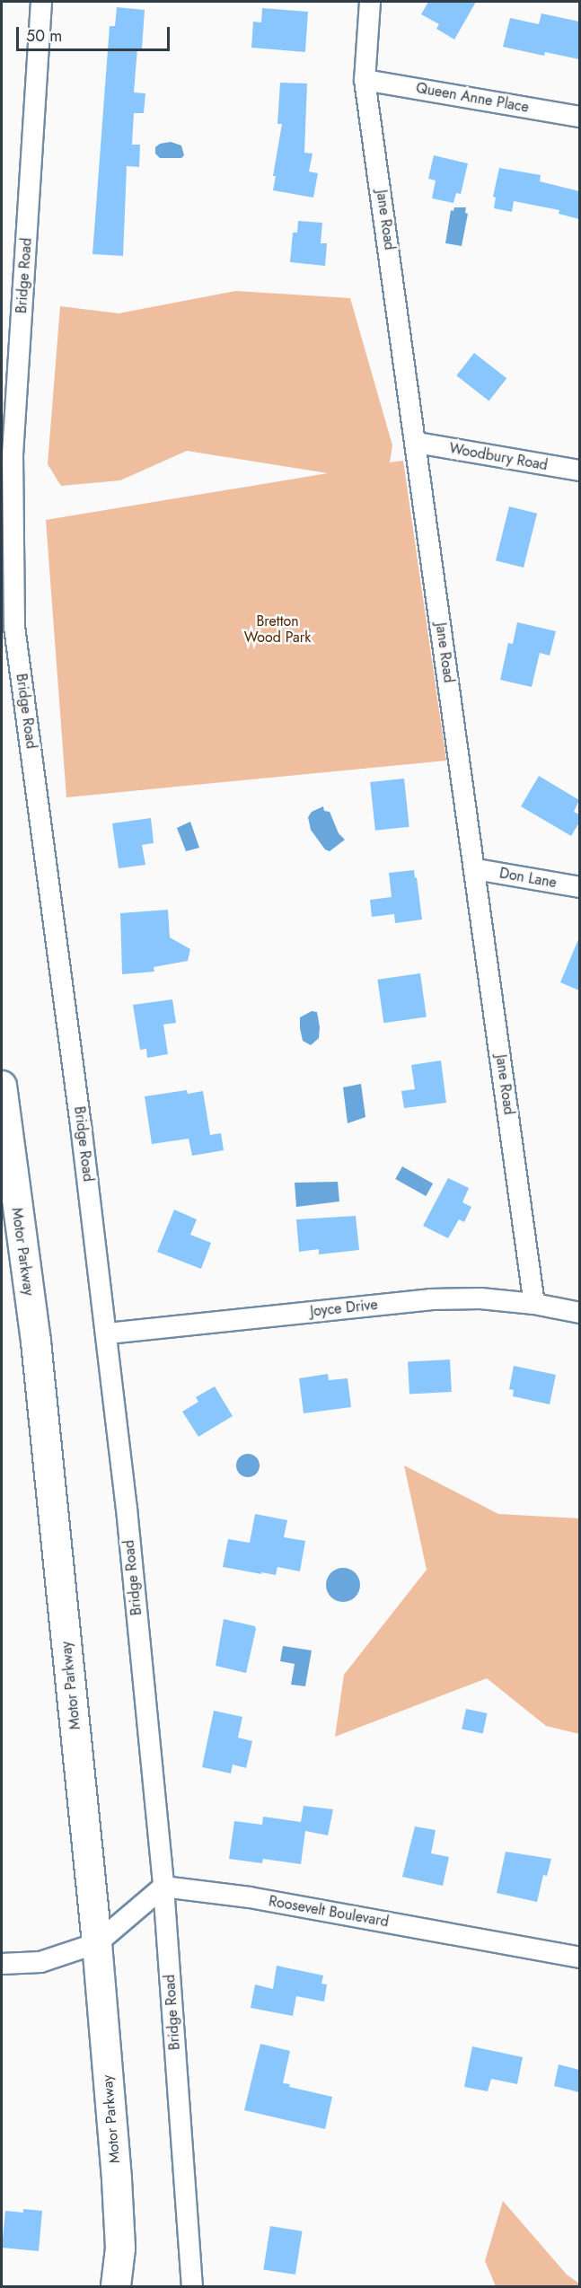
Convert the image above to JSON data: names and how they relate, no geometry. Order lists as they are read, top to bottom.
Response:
{
  "streets": {
    "main road": ["Motor Parkway"],
    "street": [
      "Queen Anne Place",
      "Jane Road",
      "Bridge Road",
      "Woodbury Road",
      "Don Lane",
      "Joyce Drive",
      "Roosevelt Boulevard"
    ]
  },
  "crossings": [
    ["Queen Anne Place", "Jane Road"],
    ["Jane Road", "Woodbury Road"],
    ["Jane Road", "Don Lane"],
    ["Jane Road", "Joyce Drive"],
    ["Bridge Road", "Joyce Drive"],
    ["Bridge Road", "Roosevelt Boulevard"]
  ],
  "parks": ["Bretton Wood Park"],
  "scale_bar": "50 m"
}
